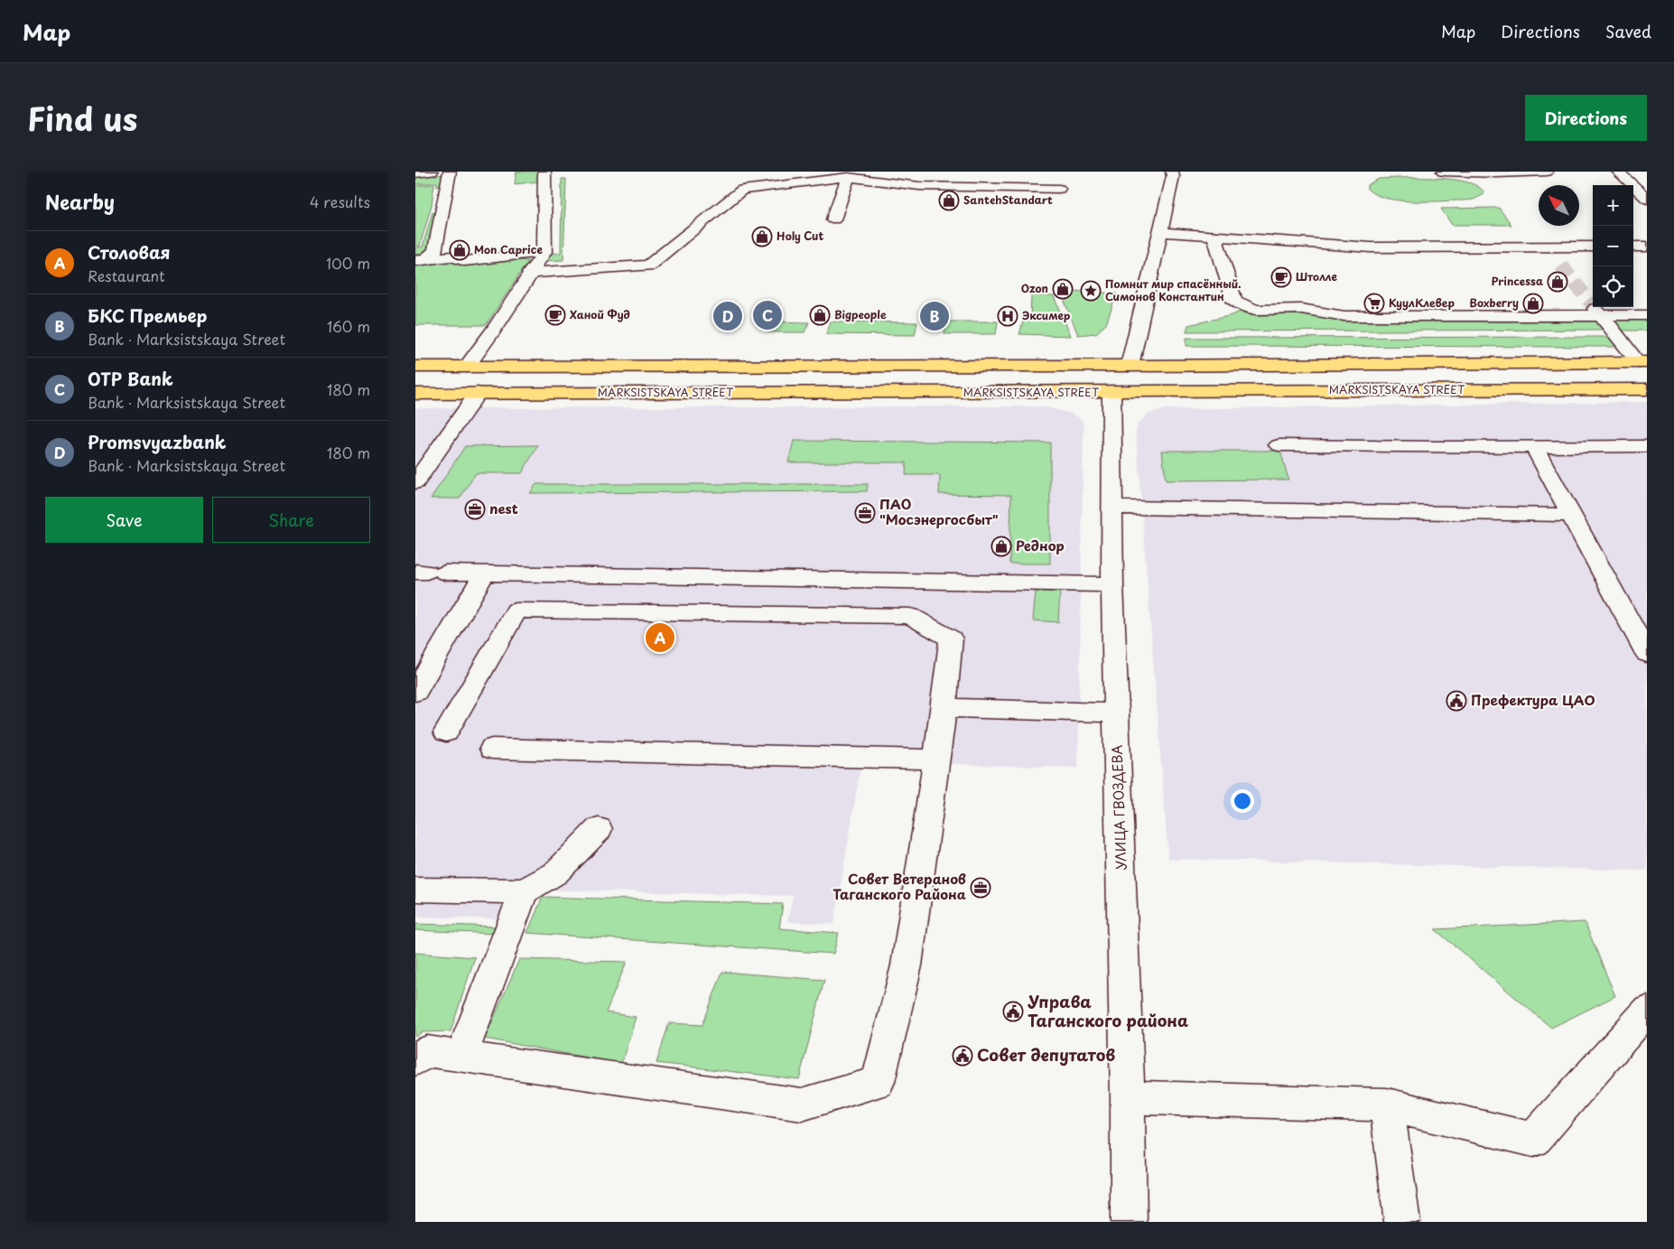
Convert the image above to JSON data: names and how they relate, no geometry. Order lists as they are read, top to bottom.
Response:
{
  "streets": {
    "main road": ["MARKSISTSKAYA STREET"],
    "street": ["УЛИЦА ГВОЗДЕВА"]
  },
  "crossings": [
    ["MARKSISTSKAYA STREET", "УЛИЦА ГВОЗДЕВА"]
  ],
  "places": {
    "shop": [
      "SantehStandart",
      "Holy Cut",
      "Mon Caprice",
      "Princessa",
      "Ozon",
      "Boxberry",
      "Bigpeople",
      "Реднор"
    ],
    "cafe": ["Штолле", "Ханой Фуд"],
    "place": ["Помнит мир спасённый. Симонов Константин"],
    "supermarket": ["КуулКлевер"],
    "hospital": ["Эксимер"],
    "office": ["nest", "ПАО \"Мосэнергосбыт\"", "Совет Ветеранов Таганского Района"],
    "public building": ["Префектура ЦАО", "Управа Таганского района", "Совет депутатов"]
  },
  "north": "top left",
  "page": {
    "header": "Map",
    "nav": ["Map", "Directions", "Saved"],
    "title": "Find us",
    "buttons": [
      "Directions",
      ["Save", "Share"]
    ],
    "heading": ["Nearby", "4 results"],
    "map_buttons": ["+", "−"],
    "list": [
      {
        "mark": "A",
        "name": "Столовая",
        "note": "Restaurant",
        "value": "100 m"
      },
      {
        "mark": "B",
        "name": "БКС Премьер",
        "note": "Bank · Marksistskaya Street",
        "value": "160 m"
      },
      {
        "mark": "C",
        "name": "OTP Bank",
        "note": "Bank · Marksistskaya Street",
        "value": "180 m"
      },
      {
        "mark": "D",
        "name": "Promsvyazbank",
        "note": "Bank · Marksistskaya Street",
        "value": "180 m"
      }
    ],
    "pins": [
      "C",
      "B",
      "D",
      "A"
    ]
  }
}
